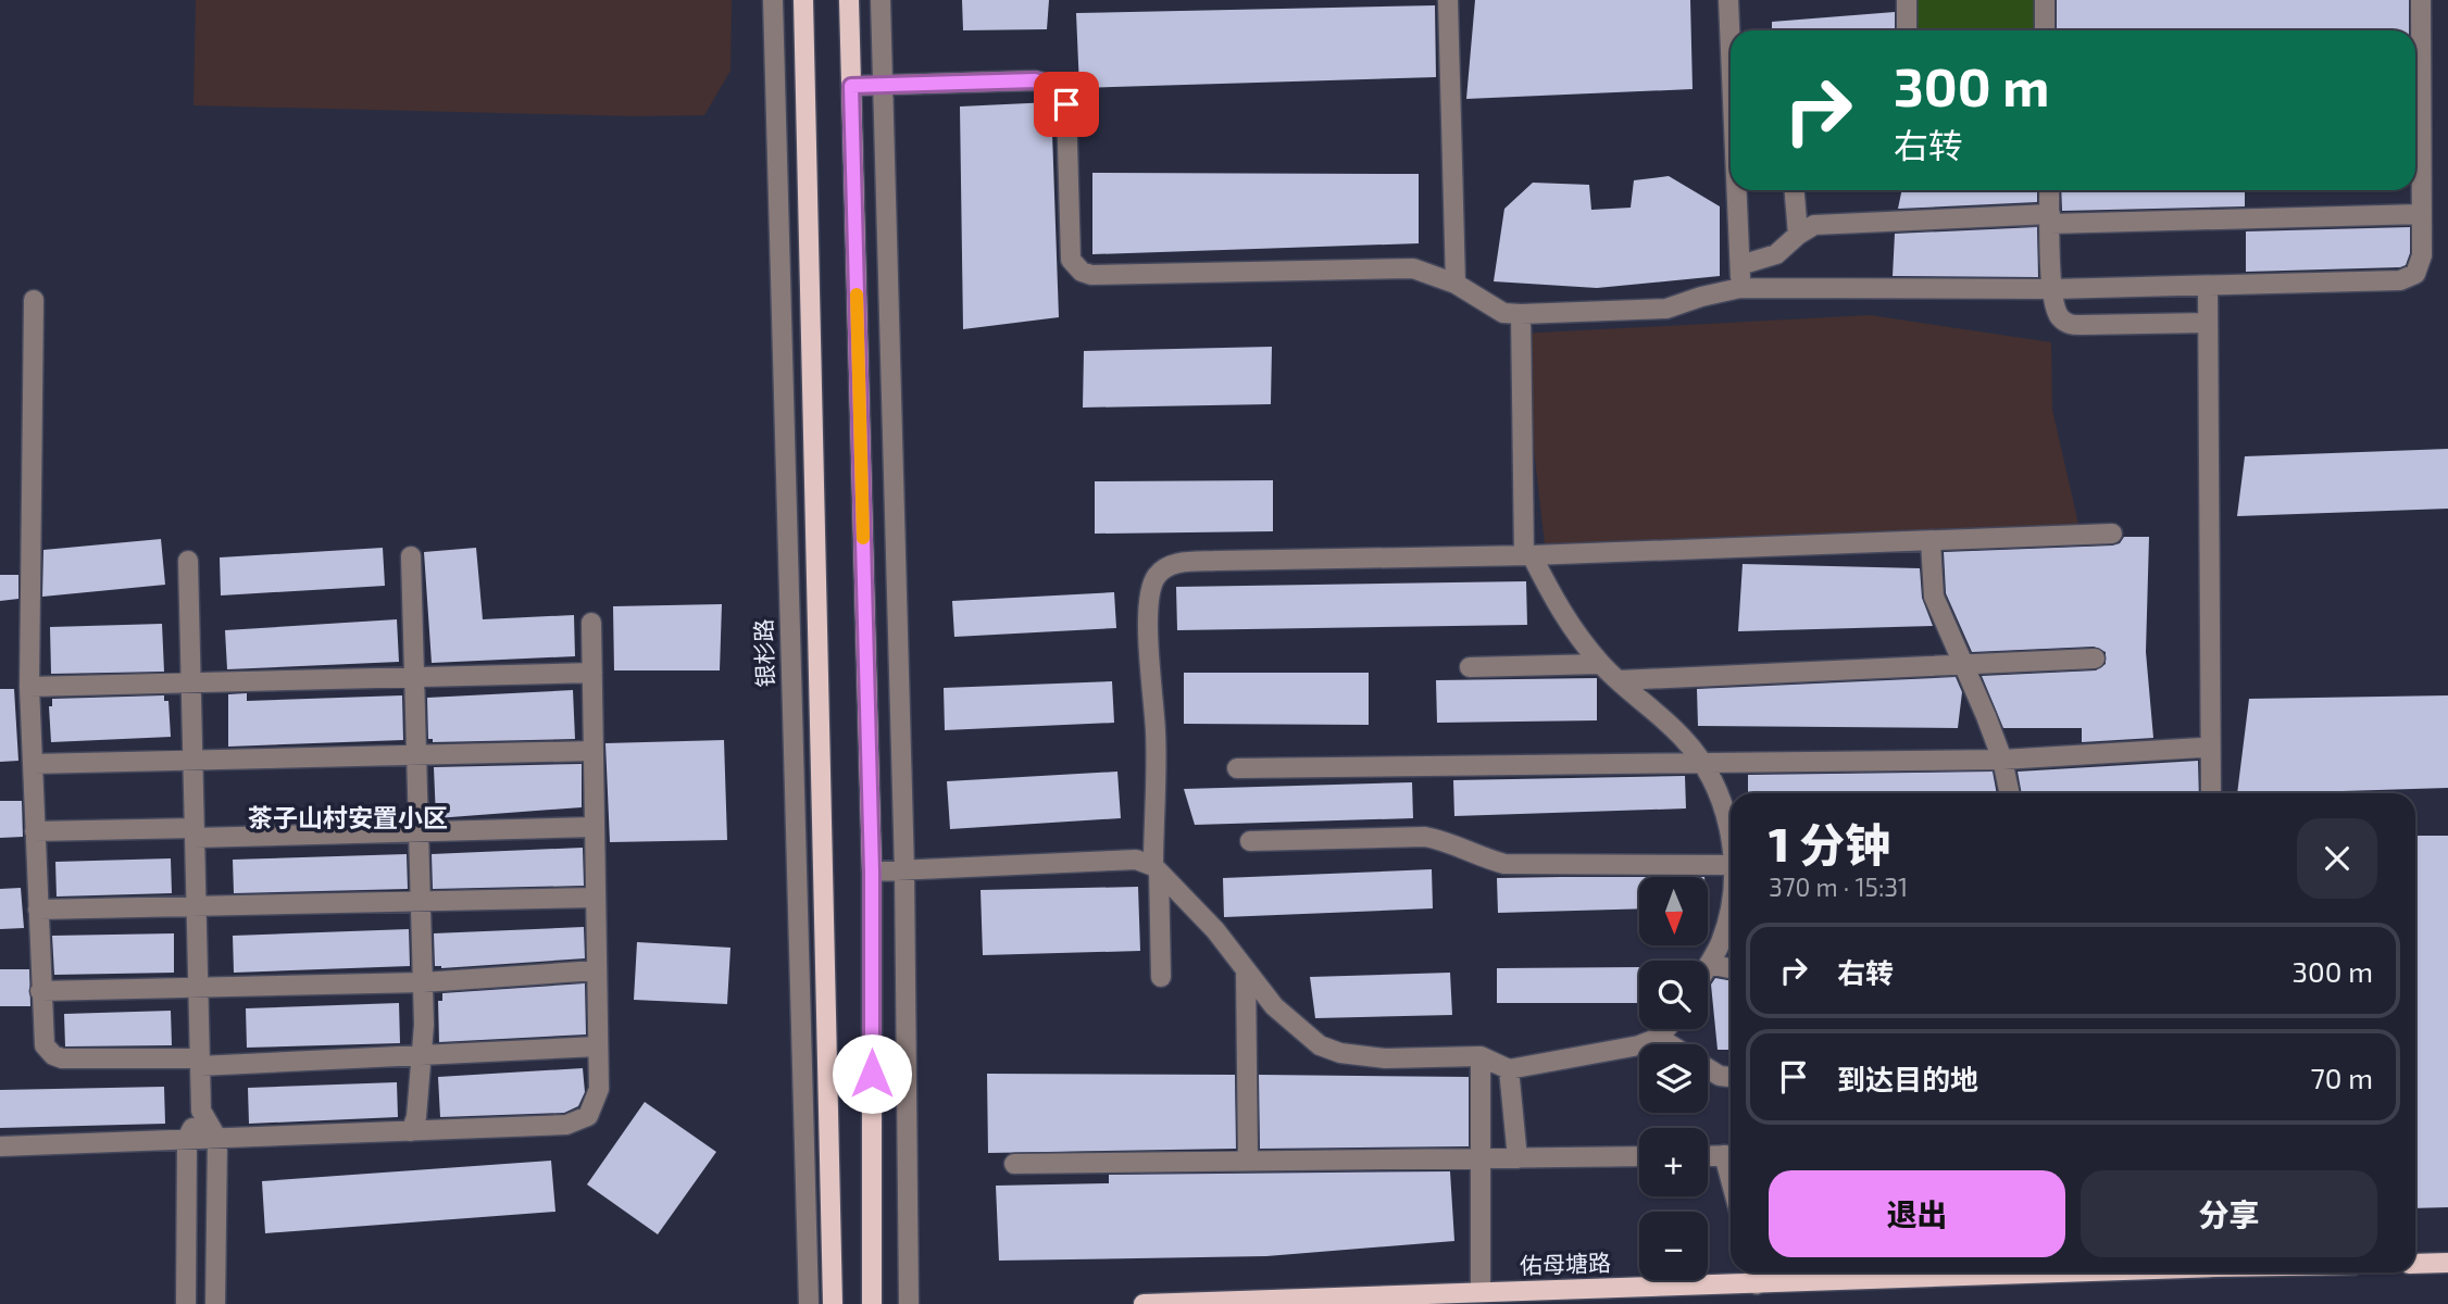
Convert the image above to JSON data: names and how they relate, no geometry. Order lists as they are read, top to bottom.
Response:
{
  "streets": {
    "main road": ["佑母塘路"],
    "street": ["银杉路"]
  },
  "districts": ["茶子山村安置小区"],
  "north": "bottom",
  "page": {
    "turn": ["300 m", "右转"],
    "heading": ["1 分钟", "370 m · 15:31"],
    "map_buttons": ["+", "−"],
    "list": [
      {
        "name": "右转",
        "value": "300 m"
      },
      {
        "name": "到达目的地",
        "value": "70 m"
      }
    ],
    "buttons": ["退出", "分享"]
  }
}
